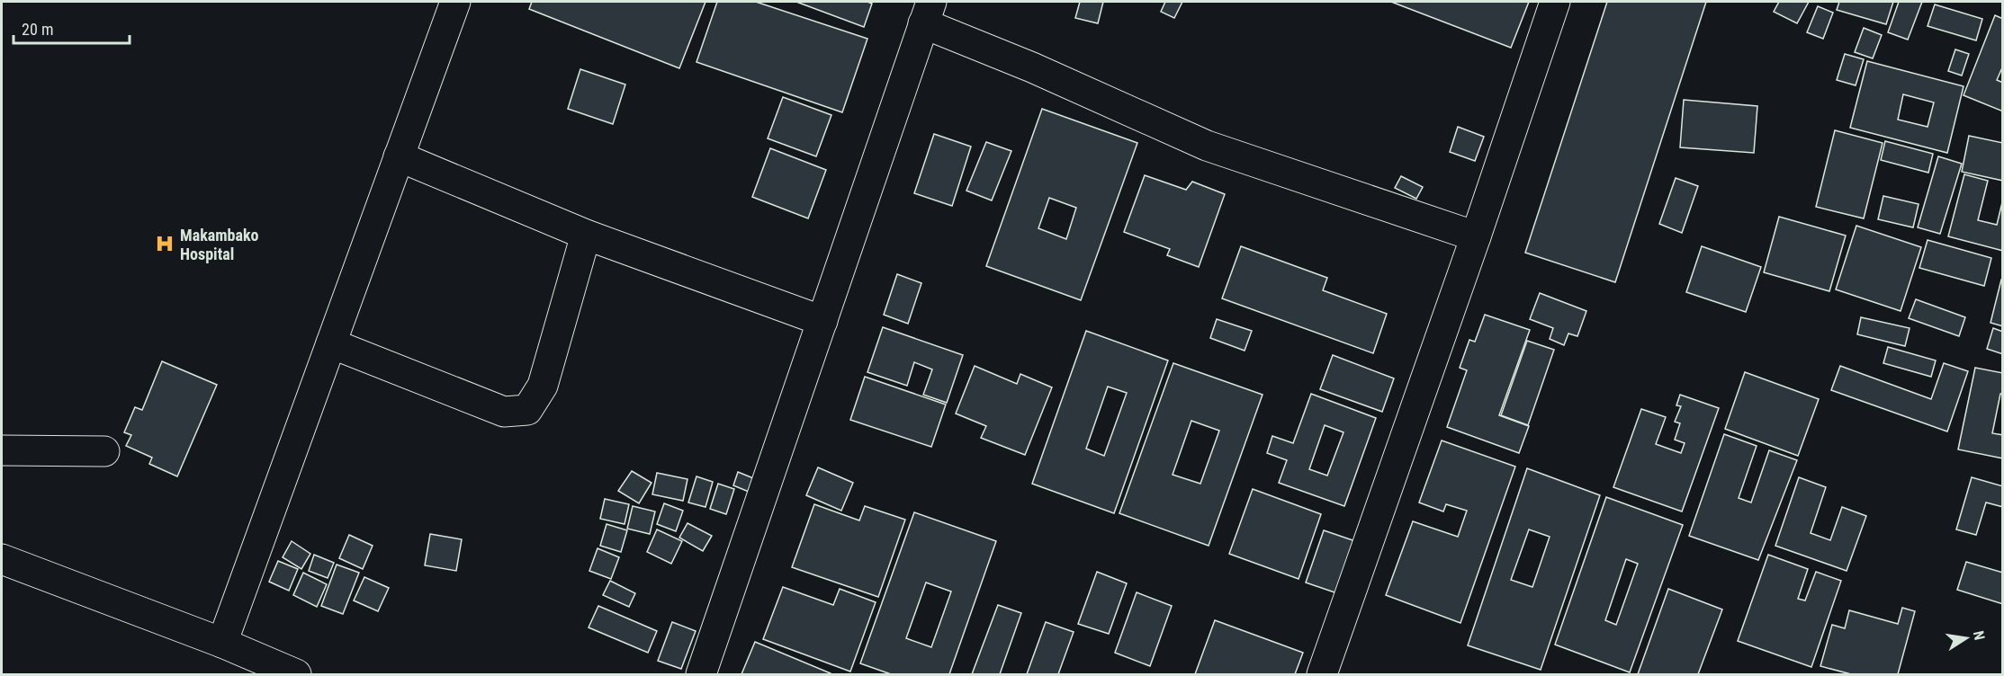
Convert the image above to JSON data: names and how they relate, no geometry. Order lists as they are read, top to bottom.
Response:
{
  "places": {
    "hospital": ["Makambako Hospital"]
  },
  "scale_bar": "20 m",
  "north": "right"
}
